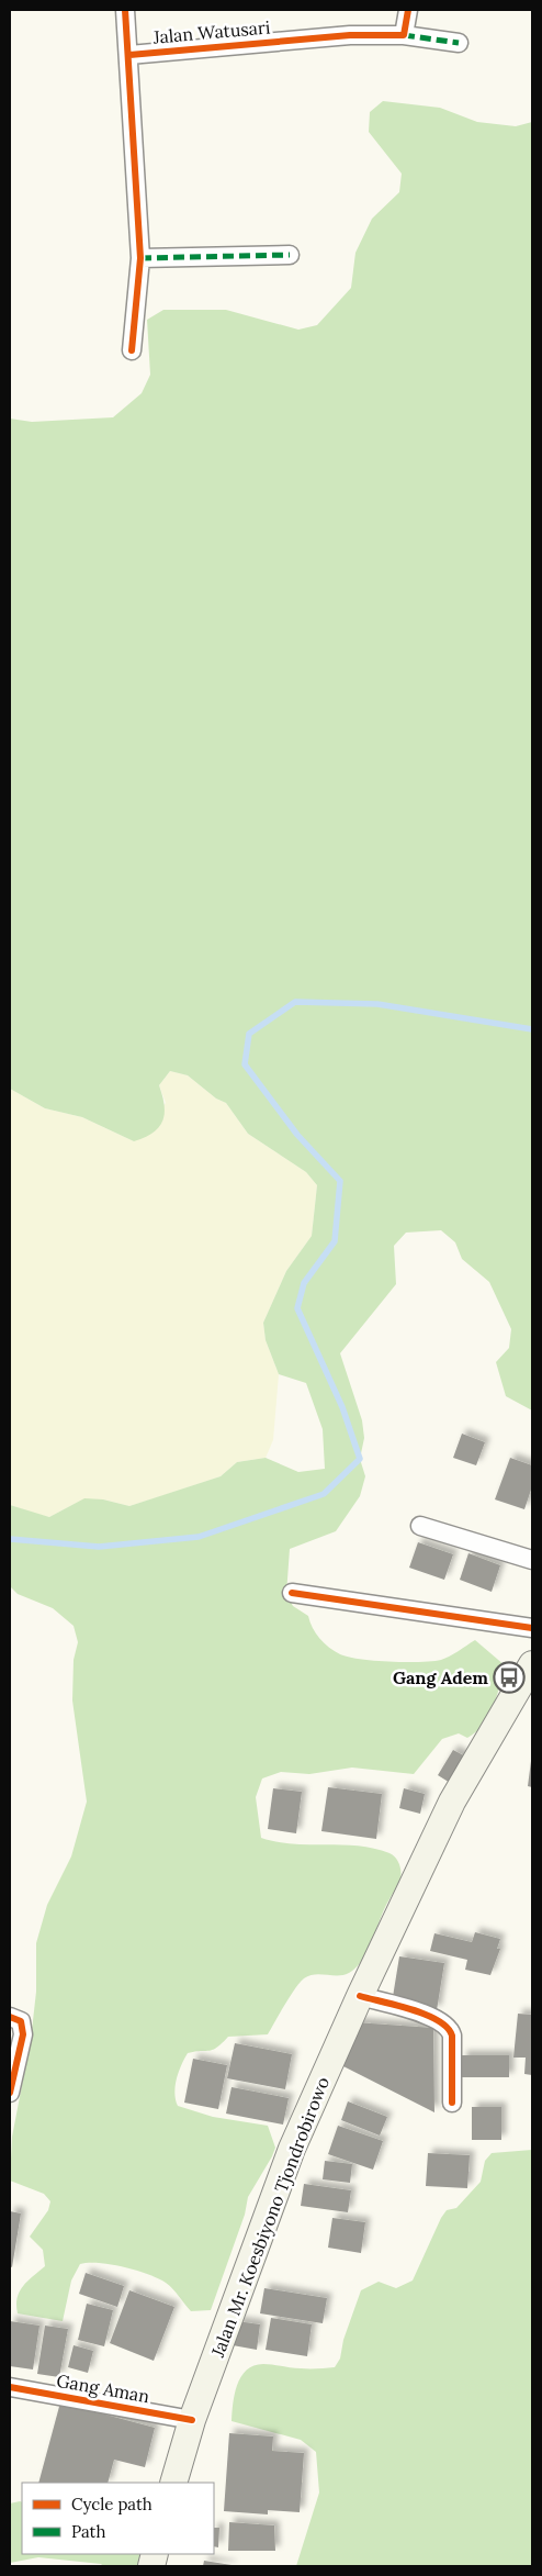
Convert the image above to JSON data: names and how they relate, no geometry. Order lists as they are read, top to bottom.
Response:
{
  "streets": {
    "main road": ["Jalan Mr. Koesbiyono Tjondrobirowo"],
    "street": ["Jalan Watusari", "Gang Aman"]
  },
  "crossings": [
    ["Jalan Mr. Koesbiyono Tjondrobirowo", "Gang Aman"]
  ],
  "places": {
    "bus stop": ["Gang Adem"]
  },
  "legend": ["Cycle path", "Path"]
}
